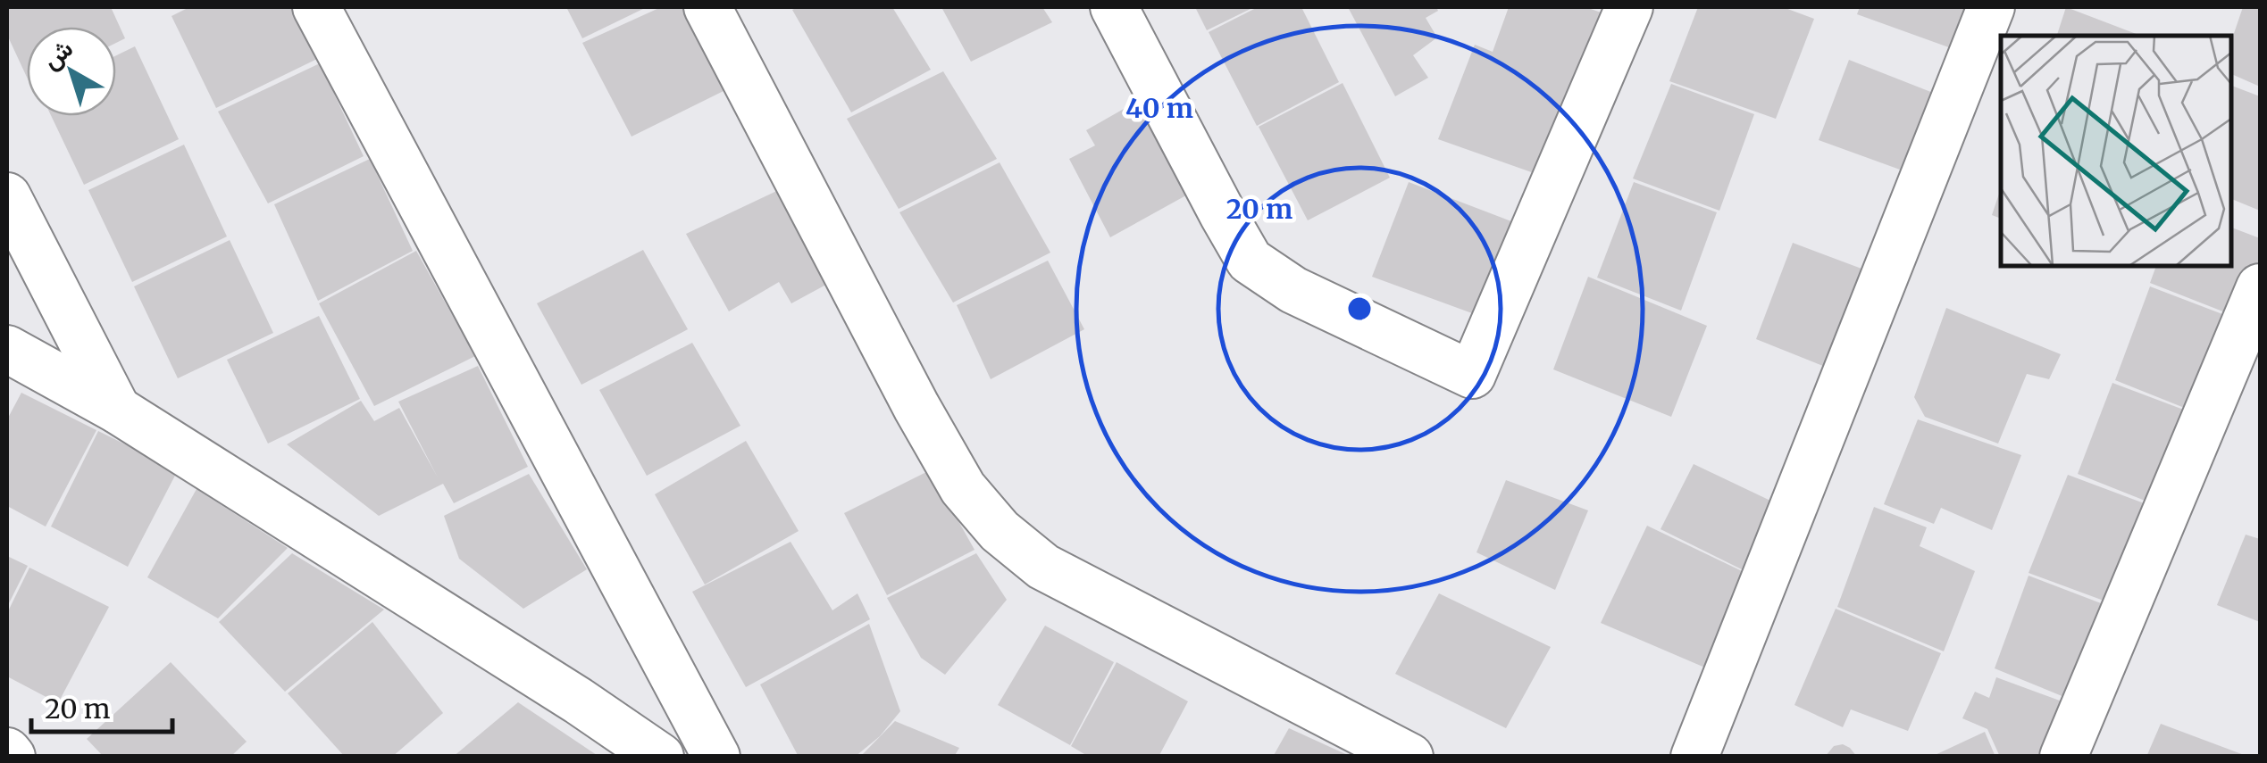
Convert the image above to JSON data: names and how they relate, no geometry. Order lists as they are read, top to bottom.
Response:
{
  "scale_bar": "20 m",
  "north": "top left",
  "rings": ["40 m", "20 m"]
}
